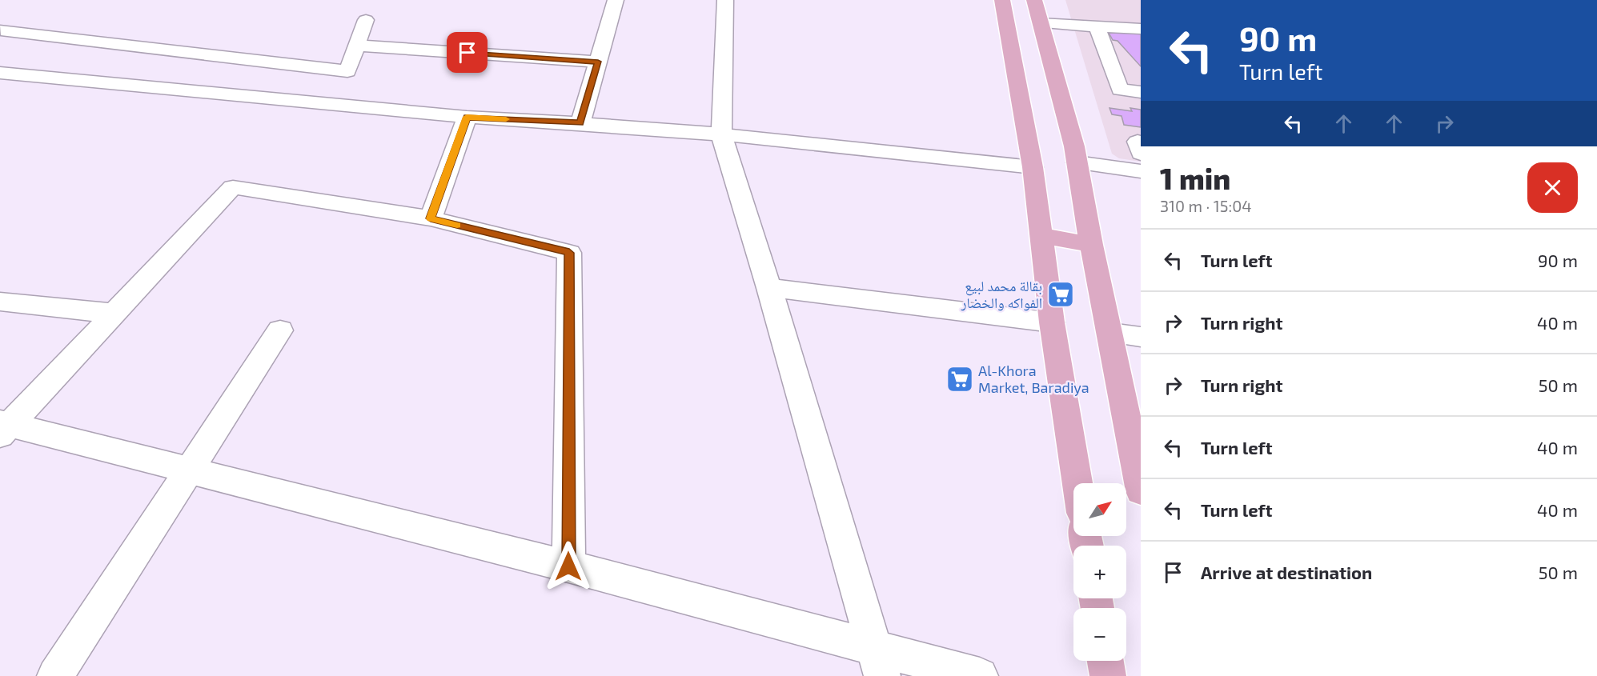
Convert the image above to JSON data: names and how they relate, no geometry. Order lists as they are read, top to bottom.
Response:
{
  "places": {
    "supermarket": ["بقالة محمد لبيع الفواكه والخضار", "Al-Khora Market, Baradiya"]
  },
  "north": "top right",
  "page": {
    "turn": ["90 m", "Turn left"],
    "heading": ["1 min", "310 m · 15:04"],
    "list": [
      {
        "name": "Turn left",
        "value": "90 m"
      },
      {
        "name": "Turn right",
        "value": "40 m"
      },
      {
        "name": "Turn right",
        "value": "50 m"
      },
      {
        "name": "Turn left",
        "value": "40 m"
      },
      {
        "name": "Turn left",
        "value": "40 m"
      },
      {
        "name": "Arrive at destination",
        "value": "50 m"
      }
    ],
    "map_buttons": ["+", "−"]
  }
}
